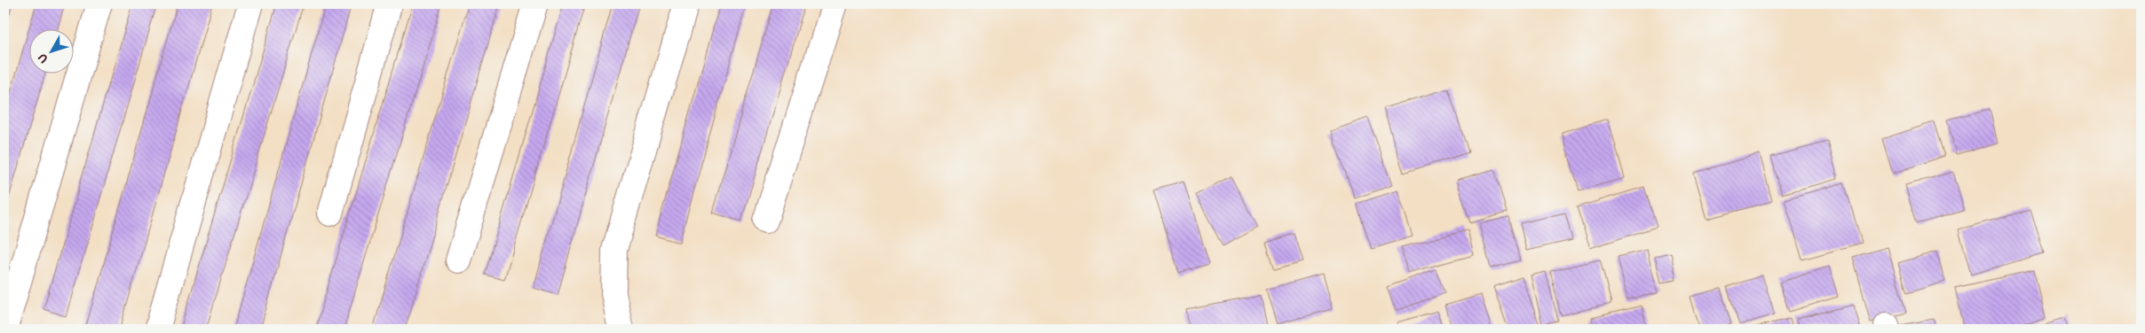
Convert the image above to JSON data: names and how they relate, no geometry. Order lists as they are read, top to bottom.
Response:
{
  "north": "bottom left"
}
